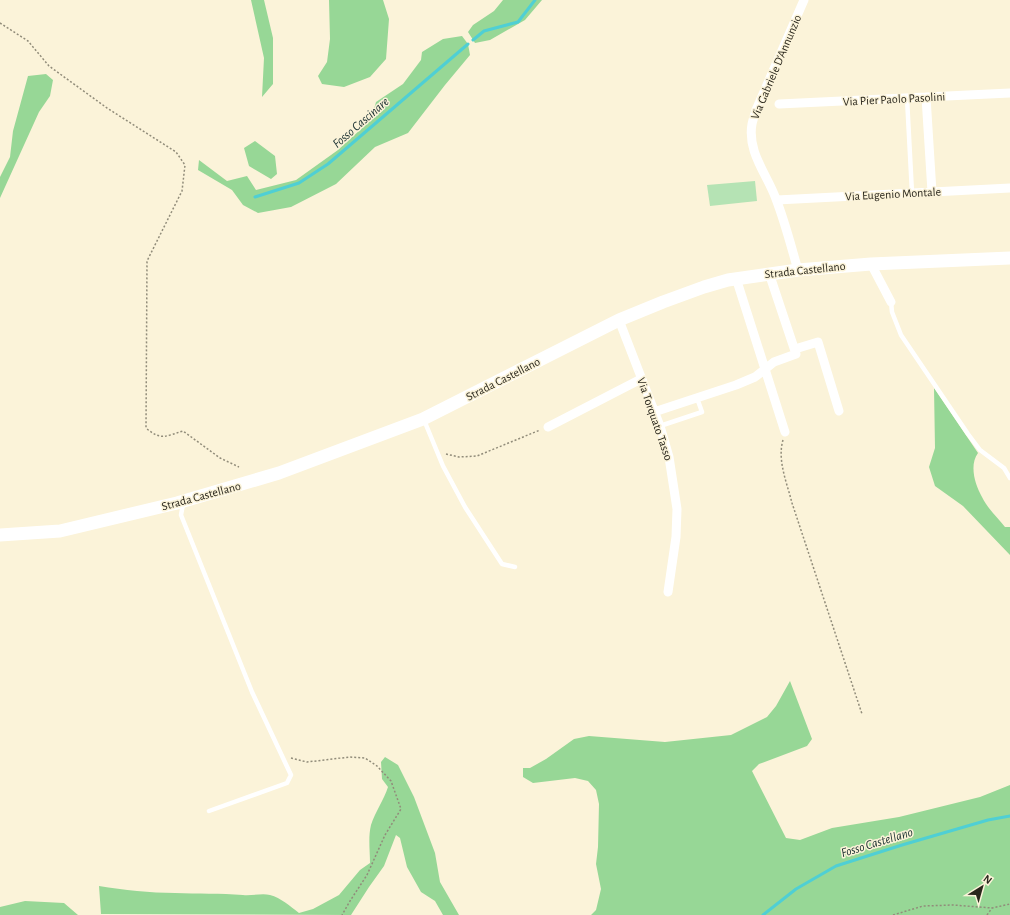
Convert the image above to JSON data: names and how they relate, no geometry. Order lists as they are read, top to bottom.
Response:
{
  "streets": {
    "street": [
      "Via Gabriele D'Annunzio",
      "Via Pier Paolo Pasolini",
      "Via Eugenio Montale",
      "Strada Castellano",
      "Via Torquato Tasso"
    ]
  },
  "crossings": [
    ["Via Gabriele D'Annunzio", "Via Eugenio Montale"],
    ["Via Gabriele D'Annunzio", "Strada Castellano"],
    ["Strada Castellano", "Via Torquato Tasso"]
  ],
  "water": ["Fosso Cascinare", "Fosso Castellano"],
  "north": "top right"
}
